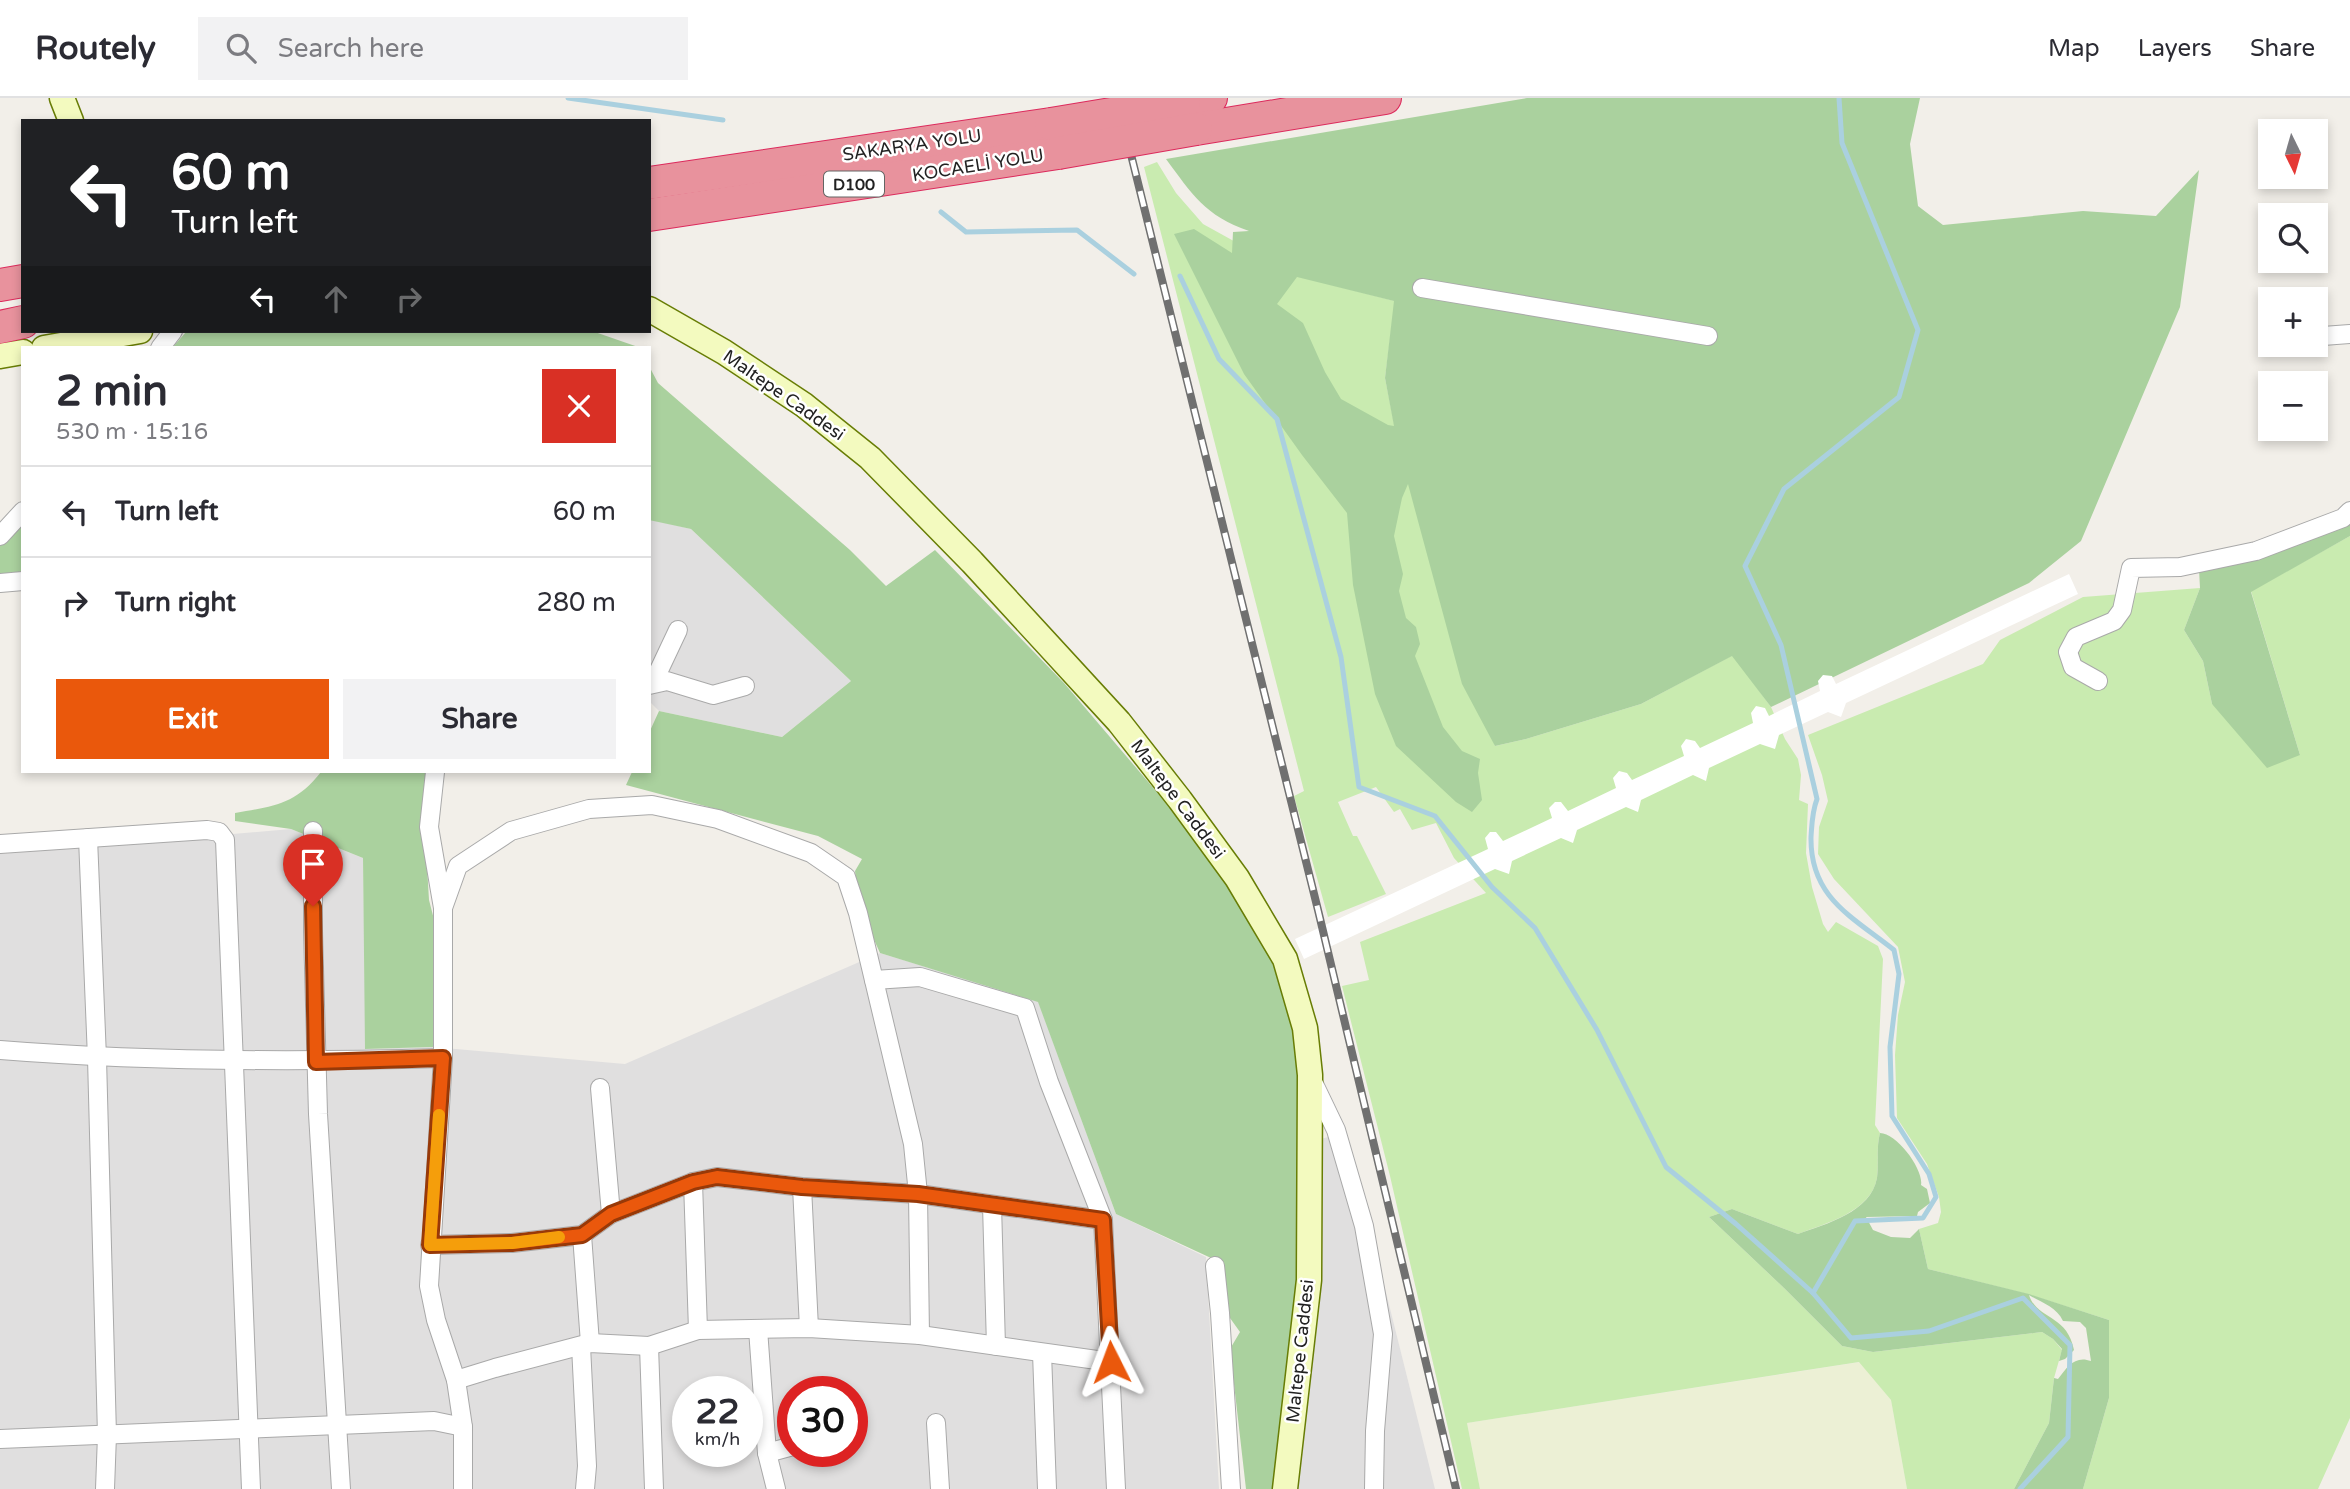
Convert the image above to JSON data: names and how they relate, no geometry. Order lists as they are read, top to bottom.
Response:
{
  "streets": {
    "highway": ["SAKARYA YOLU", "KOCAELİ YOLU", "D100"],
    "street": ["Maltepe Caddesi"]
  },
  "crossings": [
    ["SAKARYA YOLU", "KOCAELİ YOLU"],
    ["SAKARYA YOLU", "D100"],
    ["KOCAELİ YOLU", "D100"]
  ],
  "north": "bottom",
  "page": {
    "header": "Routely",
    "search": "Search here",
    "nav": ["Map", "Layers", "Share"],
    "map_buttons": ["+", "−"],
    "turn": ["60 m", "Turn left"],
    "heading": ["2 min", "530 m · 15:16"],
    "list": [
      {
        "name": "Turn left",
        "value": "60 m"
      },
      {
        "name": "Turn right",
        "value": "280 m"
      }
    ],
    "buttons": ["Exit", "Share"],
    "speed": "22 km/h",
    "limit": "30"
  }
}
